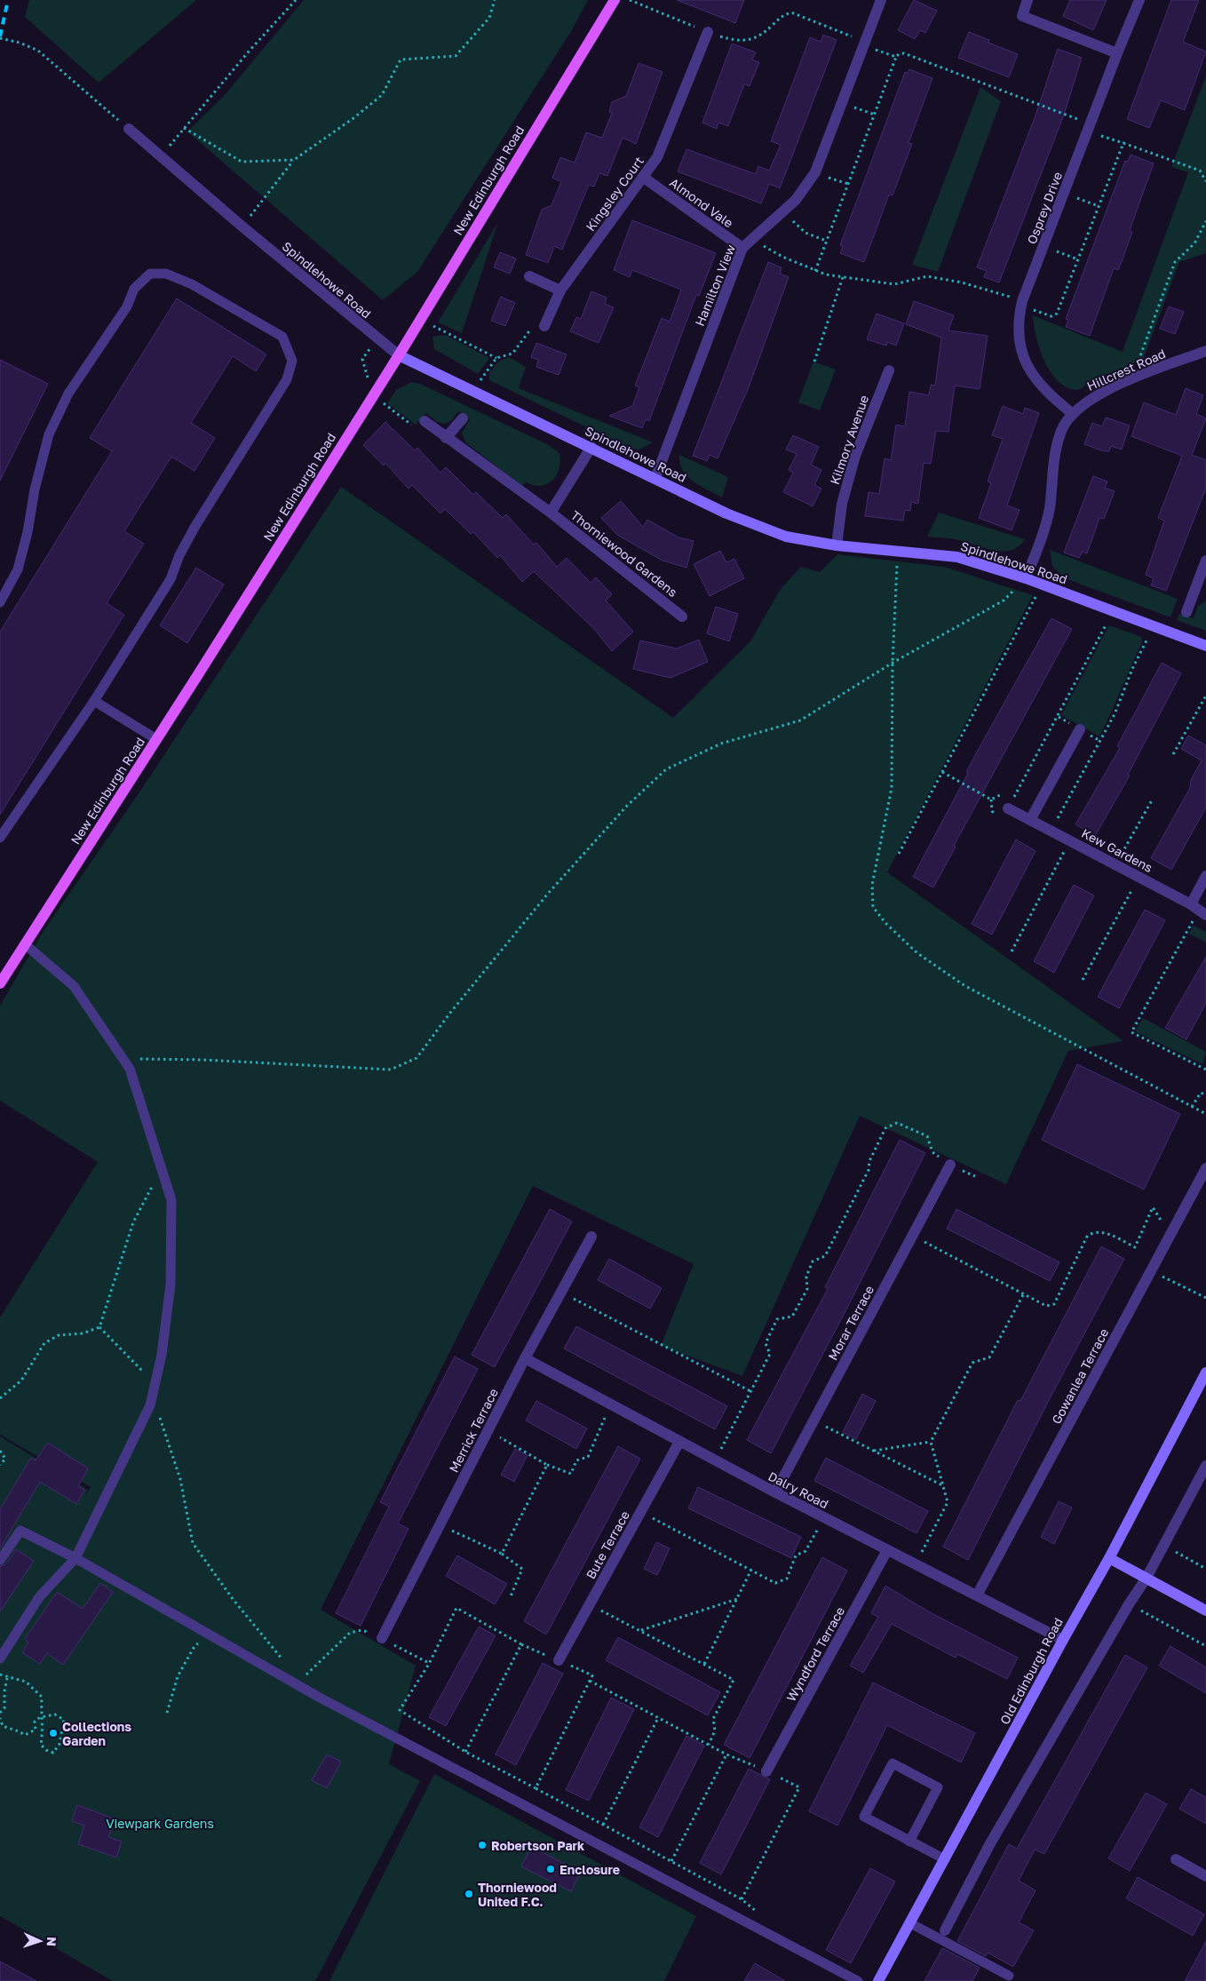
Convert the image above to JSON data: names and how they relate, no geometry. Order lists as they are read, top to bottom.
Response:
{
  "streets": {
    "main road": ["New Edinburgh Road"],
    "street": [
      "Kingsley Court",
      "Almond Vale",
      "Osprey Drive",
      "Spindlehowe Road",
      "Hamilton View",
      "Hillcrest Road",
      "Kilmory Avenue",
      "Thorniewood Gardens",
      "Kew Gardens",
      "Morar Terrace",
      "Gowanlea Terrace",
      "Merrick Terrace",
      "Dalry Road",
      "Bute Terrace",
      "Wyndford Terrace",
      "Old Edinburgh Road"
    ]
  },
  "crossings": [
    ["New Edinburgh Road", "Spindlehowe Road"],
    ["Kingsley Court", "Almond Vale"],
    ["Almond Vale", "Hamilton View"],
    ["Osprey Drive", "Hillcrest Road"],
    ["Spindlehowe Road", "Hamilton View"],
    ["Spindlehowe Road", "Hillcrest Road"],
    ["Spindlehowe Road", "Kilmory Avenue"],
    ["Morar Terrace", "Dalry Road"],
    ["Gowanlea Terrace", "Dalry Road"],
    ["Merrick Terrace", "Dalry Road"],
    ["Dalry Road", "Bute Terrace"],
    ["Dalry Road", "Wyndford Terrace"],
    ["Dalry Road", "Old Edinburgh Road"]
  ],
  "parks": ["Viewpark Gardens"],
  "places": [
    "Collections Garden",
    "Robertson Park",
    "Enclosure",
    "Thorniewood United F.C."
  ],
  "north": "right"
}
